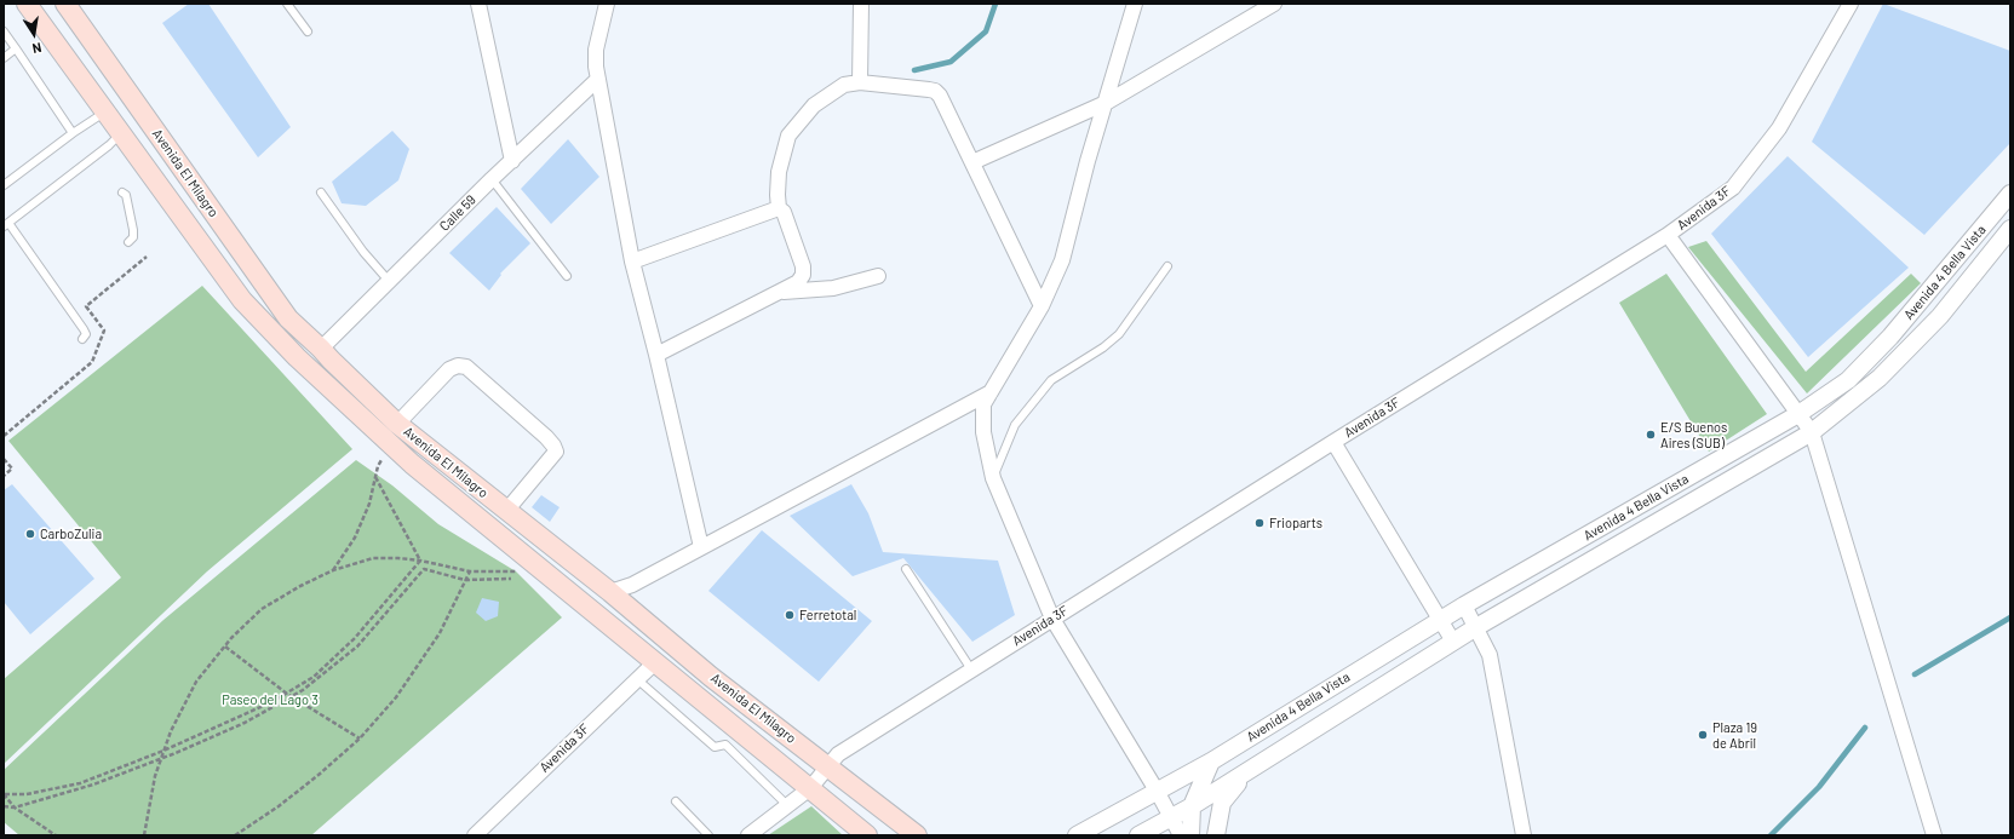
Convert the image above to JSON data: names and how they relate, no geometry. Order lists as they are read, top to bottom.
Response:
{
  "streets": {
    "main road": ["Avenida El Milagro"],
    "street": ["Avenida 3F", "Calle 59", "Avenida 4 Bella Vista"]
  },
  "crossings": [
    ["Avenida El Milagro", "Avenida 3F"],
    ["Avenida El Milagro", "Calle 59"]
  ],
  "parks": ["Paseo del Lago 3"],
  "places": [
    "E/S Buenos Aires (SUB)",
    "Frioparts",
    "CarboZulia",
    "Ferretotal",
    "Plaza 19 de Abril"
  ],
  "north": "bottom"
}
